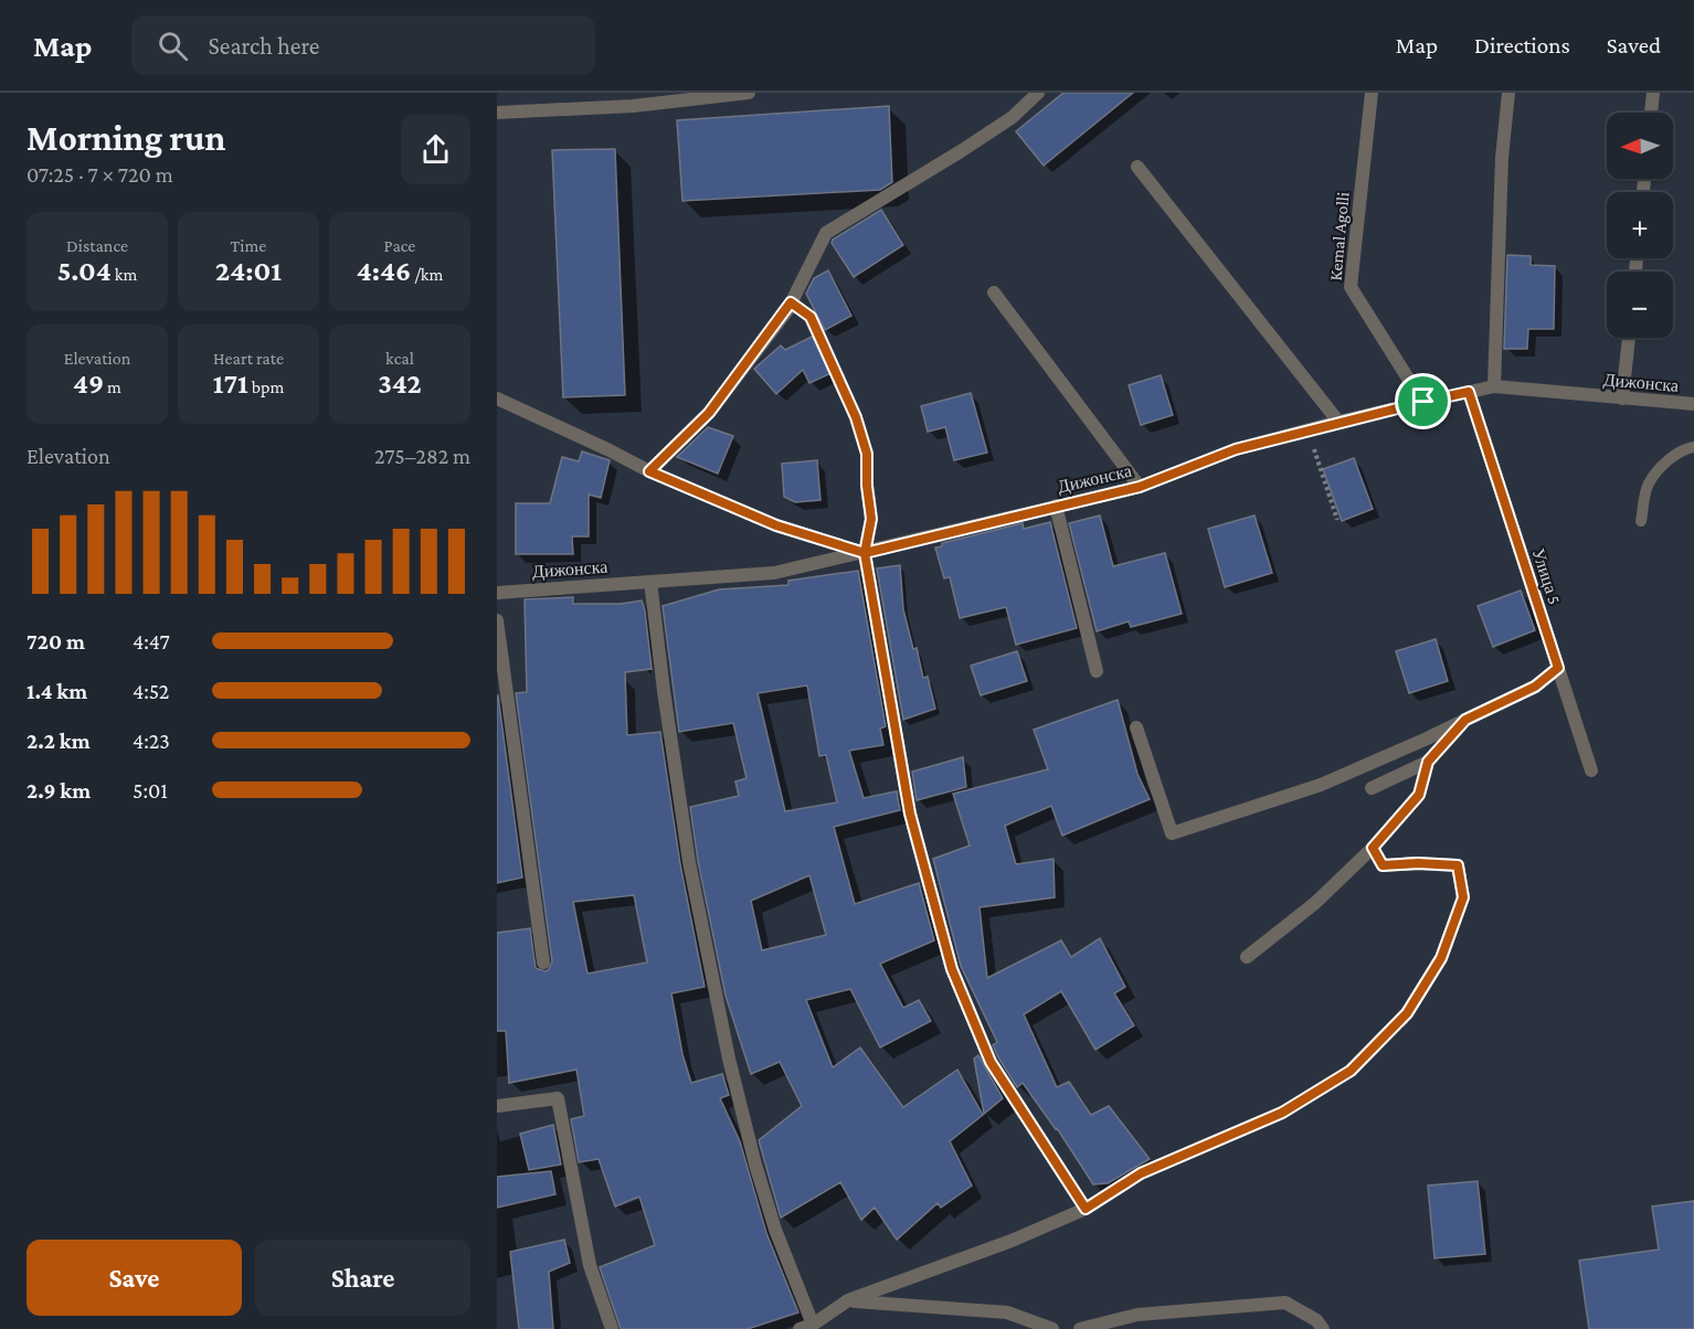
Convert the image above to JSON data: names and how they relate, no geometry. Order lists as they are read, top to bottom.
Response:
{
  "streets": {
    "street": ["Kemal Agolli", "Дижонска", "Улица 5"]
  },
  "crossings": [
    ["Kemal Agolli", "Дижонска"],
    ["Дижонска", "Улица 5"]
  ],
  "north": "left",
  "page": {
    "header": "Map",
    "search": "Search here",
    "nav": ["Map", "Directions", "Saved"],
    "heading": ["Morning run", "07:25 · 7 × 720 m"],
    "map_buttons": ["+", "−"],
    "stats": [
      ["Distance", "5.04 km"],
      ["Time", "24:01"],
      ["Pace", "4:46 /km"],
      ["Elevation", "49 m"],
      ["Heart rate", "171 bpm"],
      ["kcal", "342"]
    ],
    "chart": ["Elevation", "275–282 m"],
    "list": [
      {
        "name": "720 m",
        "note": "4:47"
      },
      {
        "name": "1.4 km",
        "note": "4:52"
      },
      {
        "name": "2.2 km",
        "note": "4:23"
      },
      {
        "name": "2.9 km",
        "note": "5:01"
      }
    ],
    "buttons": ["Save", "Share"]
  }
}
